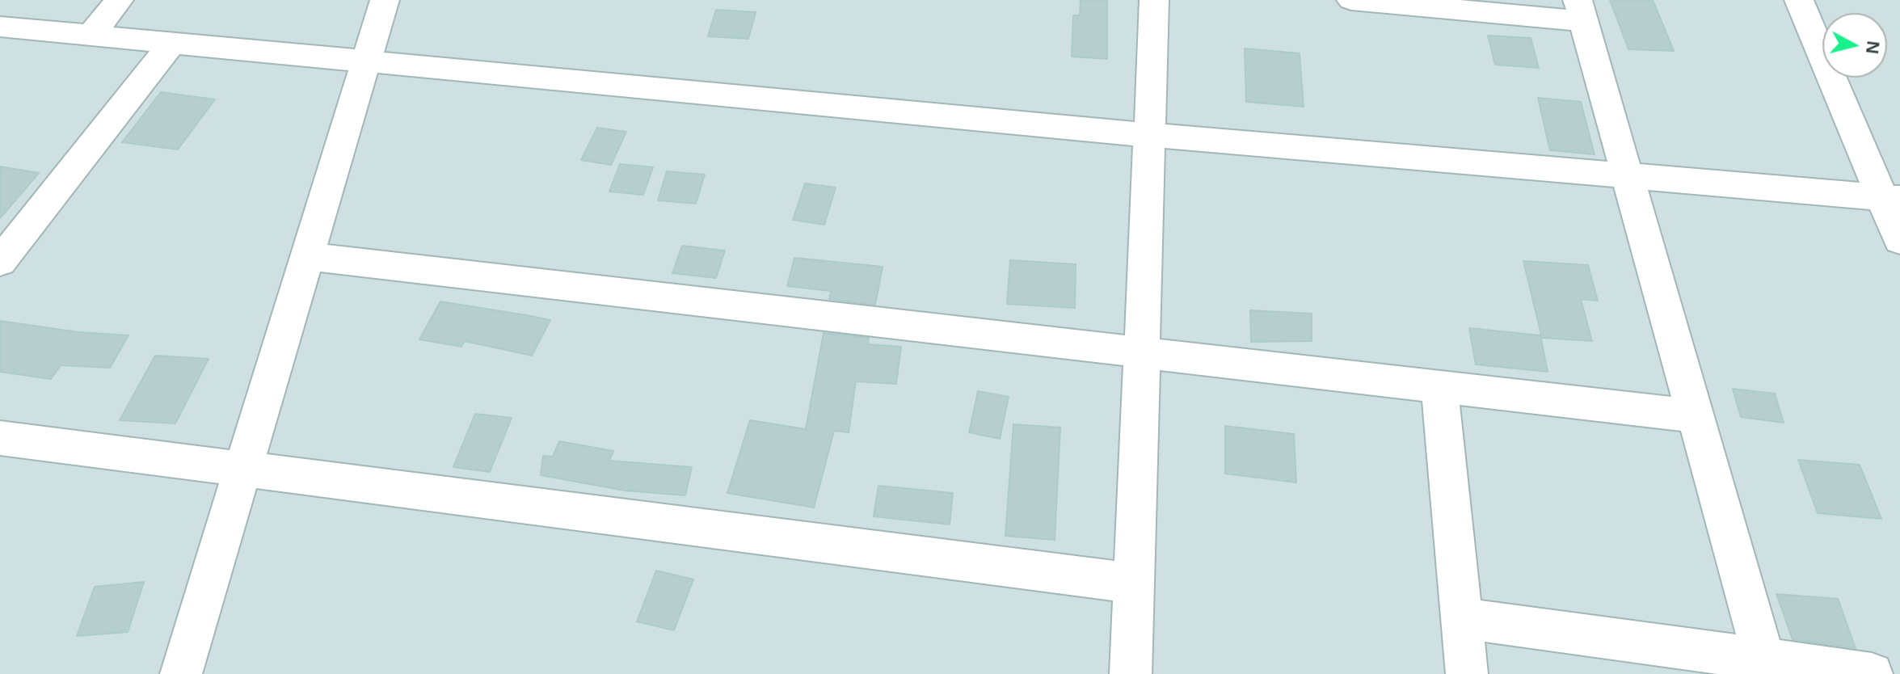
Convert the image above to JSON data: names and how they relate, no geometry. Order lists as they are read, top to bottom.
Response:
{
  "north": "right"
}
